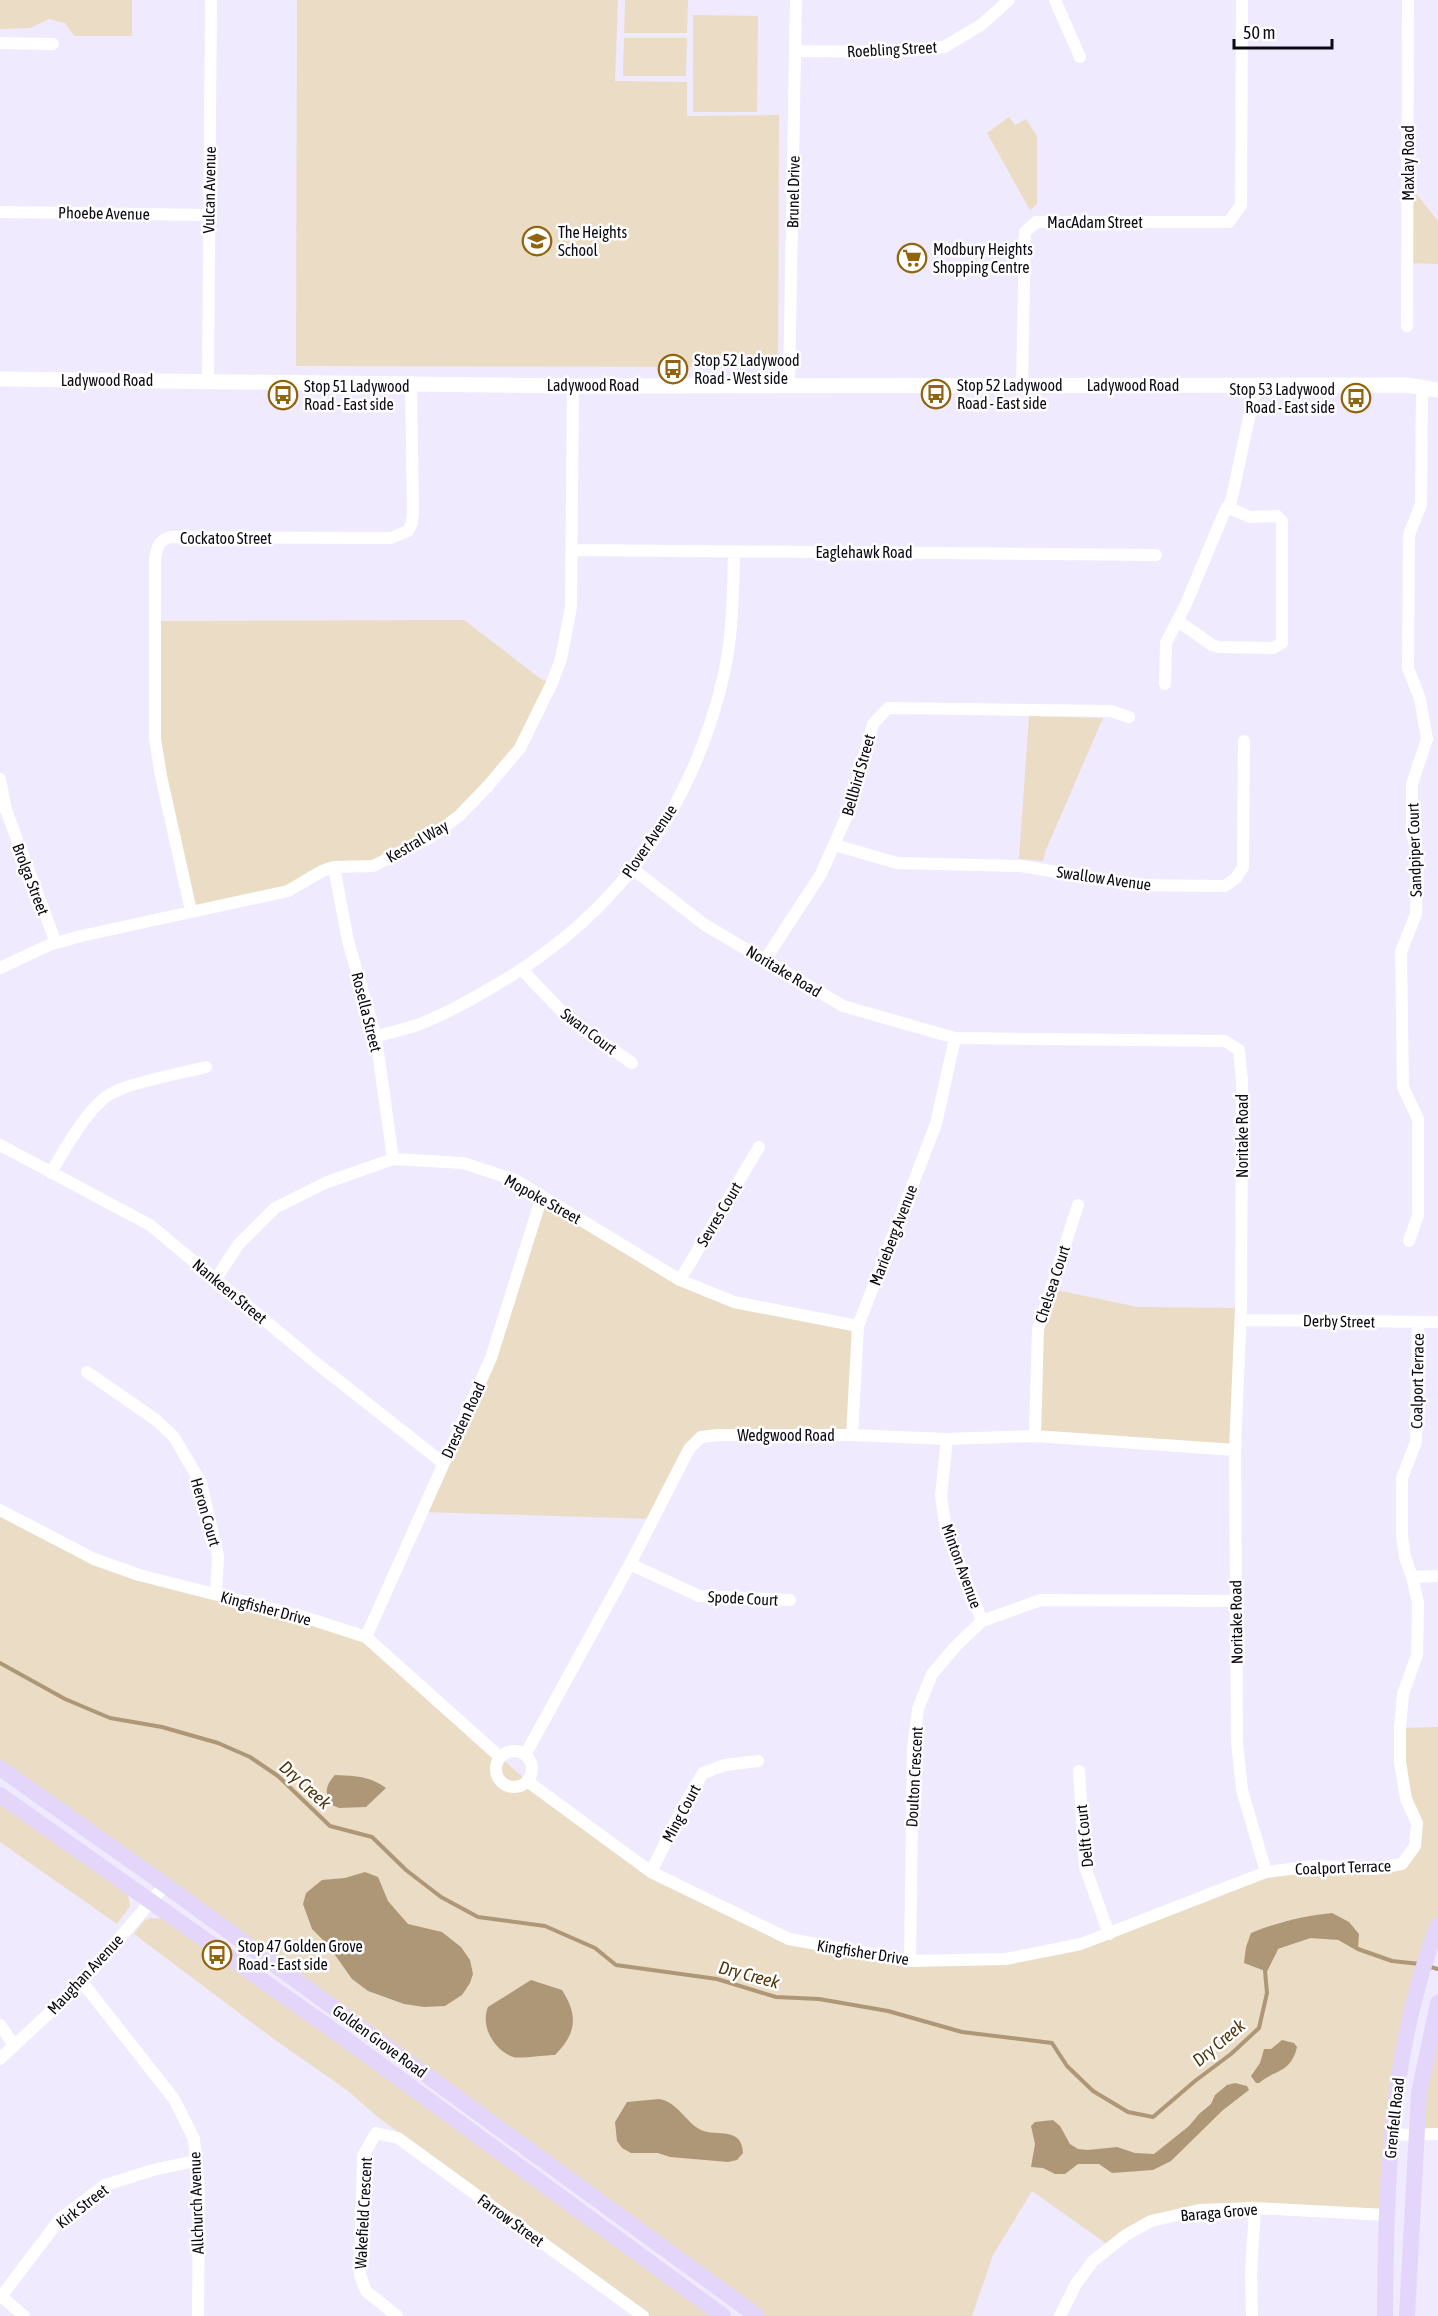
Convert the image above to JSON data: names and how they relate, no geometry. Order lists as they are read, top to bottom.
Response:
{
  "streets": {
    "main road": ["Golden Grove Road", "Grenfell Road"],
    "street": [
      "Roebling Street",
      "Maxlay Road",
      "Vulcan Avenue",
      "Brunel Drive",
      "Phoebe Avenue",
      "MacAdam Street",
      "Ladywood Road",
      "Cockatoo Street",
      "Eaglehawk Road",
      "Bellbird Street",
      "Kestral Way",
      "Plover Avenue",
      "Sandpiper Court",
      "Swallow Avenue",
      "Brolga Street",
      "Noritake Road",
      "Rosella Street",
      "Swan Court",
      "Mopoke Street",
      "Sevres Court",
      "Marieberg Avenue",
      "Chelsea Court",
      "Nankeen Street",
      "Derby Street",
      "Coalport Terrace",
      "Dresden Road",
      "Wedgwood Road",
      "Heron Court",
      "Minton Avenue",
      "Spode Court",
      "Kingfisher Drive",
      "Doulton Crescent",
      "Ming Court",
      "Delft Court",
      "Maughan Avenue",
      "Allchurch Avenue",
      "Kirk Street",
      "Baraga Grove",
      "Wakefield Crescent",
      "Farrow Street"
    ]
  },
  "crossings": [
    ["Roebling Street", "Brunel Drive"],
    ["Vulcan Avenue", "Phoebe Avenue"],
    ["Vulcan Avenue", "Ladywood Road"],
    ["Brunel Drive", "Ladywood Road"],
    ["MacAdam Street", "Ladywood Road"],
    ["Ladywood Road", "Cockatoo Street"],
    ["Ladywood Road", "Kestral Way"],
    ["Ladywood Road", "Sandpiper Court"],
    ["Cockatoo Street", "Kestral Way"],
    ["Eaglehawk Road", "Kestral Way"],
    ["Eaglehawk Road", "Plover Avenue"],
    ["Bellbird Street", "Swallow Avenue"],
    ["Bellbird Street", "Noritake Road"],
    ["Kestral Way", "Brolga Street"],
    ["Kestral Way", "Rosella Street"],
    ["Plover Avenue", "Noritake Road"],
    ["Plover Avenue", "Rosella Street"],
    ["Plover Avenue", "Swan Court"],
    ["Noritake Road", "Marieberg Avenue"],
    ["Noritake Road", "Derby Street"],
    ["Noritake Road", "Coalport Terrace"],
    ["Noritake Road", "Wedgwood Road"],
    ["Noritake Road", "Kingfisher Drive"],
    ["Noritake Road", "Doulton Crescent"],
    ["Rosella Street", "Mopoke Street"],
    ["Mopoke Street", "Sevres Court"],
    ["Mopoke Street", "Marieberg Avenue"],
    ["Mopoke Street", "Nankeen Street"],
    ["Mopoke Street", "Dresden Road"],
    ["Marieberg Avenue", "Wedgwood Road"],
    ["Chelsea Court", "Wedgwood Road"],
    ["Nankeen Street", "Dresden Road"],
    ["Derby Street", "Coalport Terrace"],
    ["Coalport Terrace", "Kingfisher Drive"],
    ["Dresden Road", "Kingfisher Drive"],
    ["Wedgwood Road", "Minton Avenue"],
    ["Wedgwood Road", "Spode Court"],
    ["Wedgwood Road", "Kingfisher Drive"],
    ["Heron Court", "Kingfisher Drive"],
    ["Minton Avenue", "Doulton Crescent"],
    ["Kingfisher Drive", "Doulton Crescent"],
    ["Kingfisher Drive", "Ming Court"],
    ["Kingfisher Drive", "Delft Court"],
    ["Maughan Avenue", "Golden Grove Road"],
    ["Maughan Avenue", "Allchurch Avenue"],
    ["Grenfell Road", "Baraga Grove"],
    ["Allchurch Avenue", "Kirk Street"],
    ["Wakefield Crescent", "Farrow Street"]
  ],
  "water": ["Dry Creek"],
  "places": {
    "school or university": ["The Heights School"],
    "supermarket": ["Modbury Heights Shopping Centre"],
    "bus stop": [
      "Stop 52 Ladywood Road - West side",
      "Stop 52 Ladywood Road - East side",
      "Stop 51 Ladywood Road - East side",
      "Stop 53 Ladywood Road - East side",
      "Stop 47 Golden Grove Road - East side"
    ]
  },
  "scale_bar": "50 m"
}
